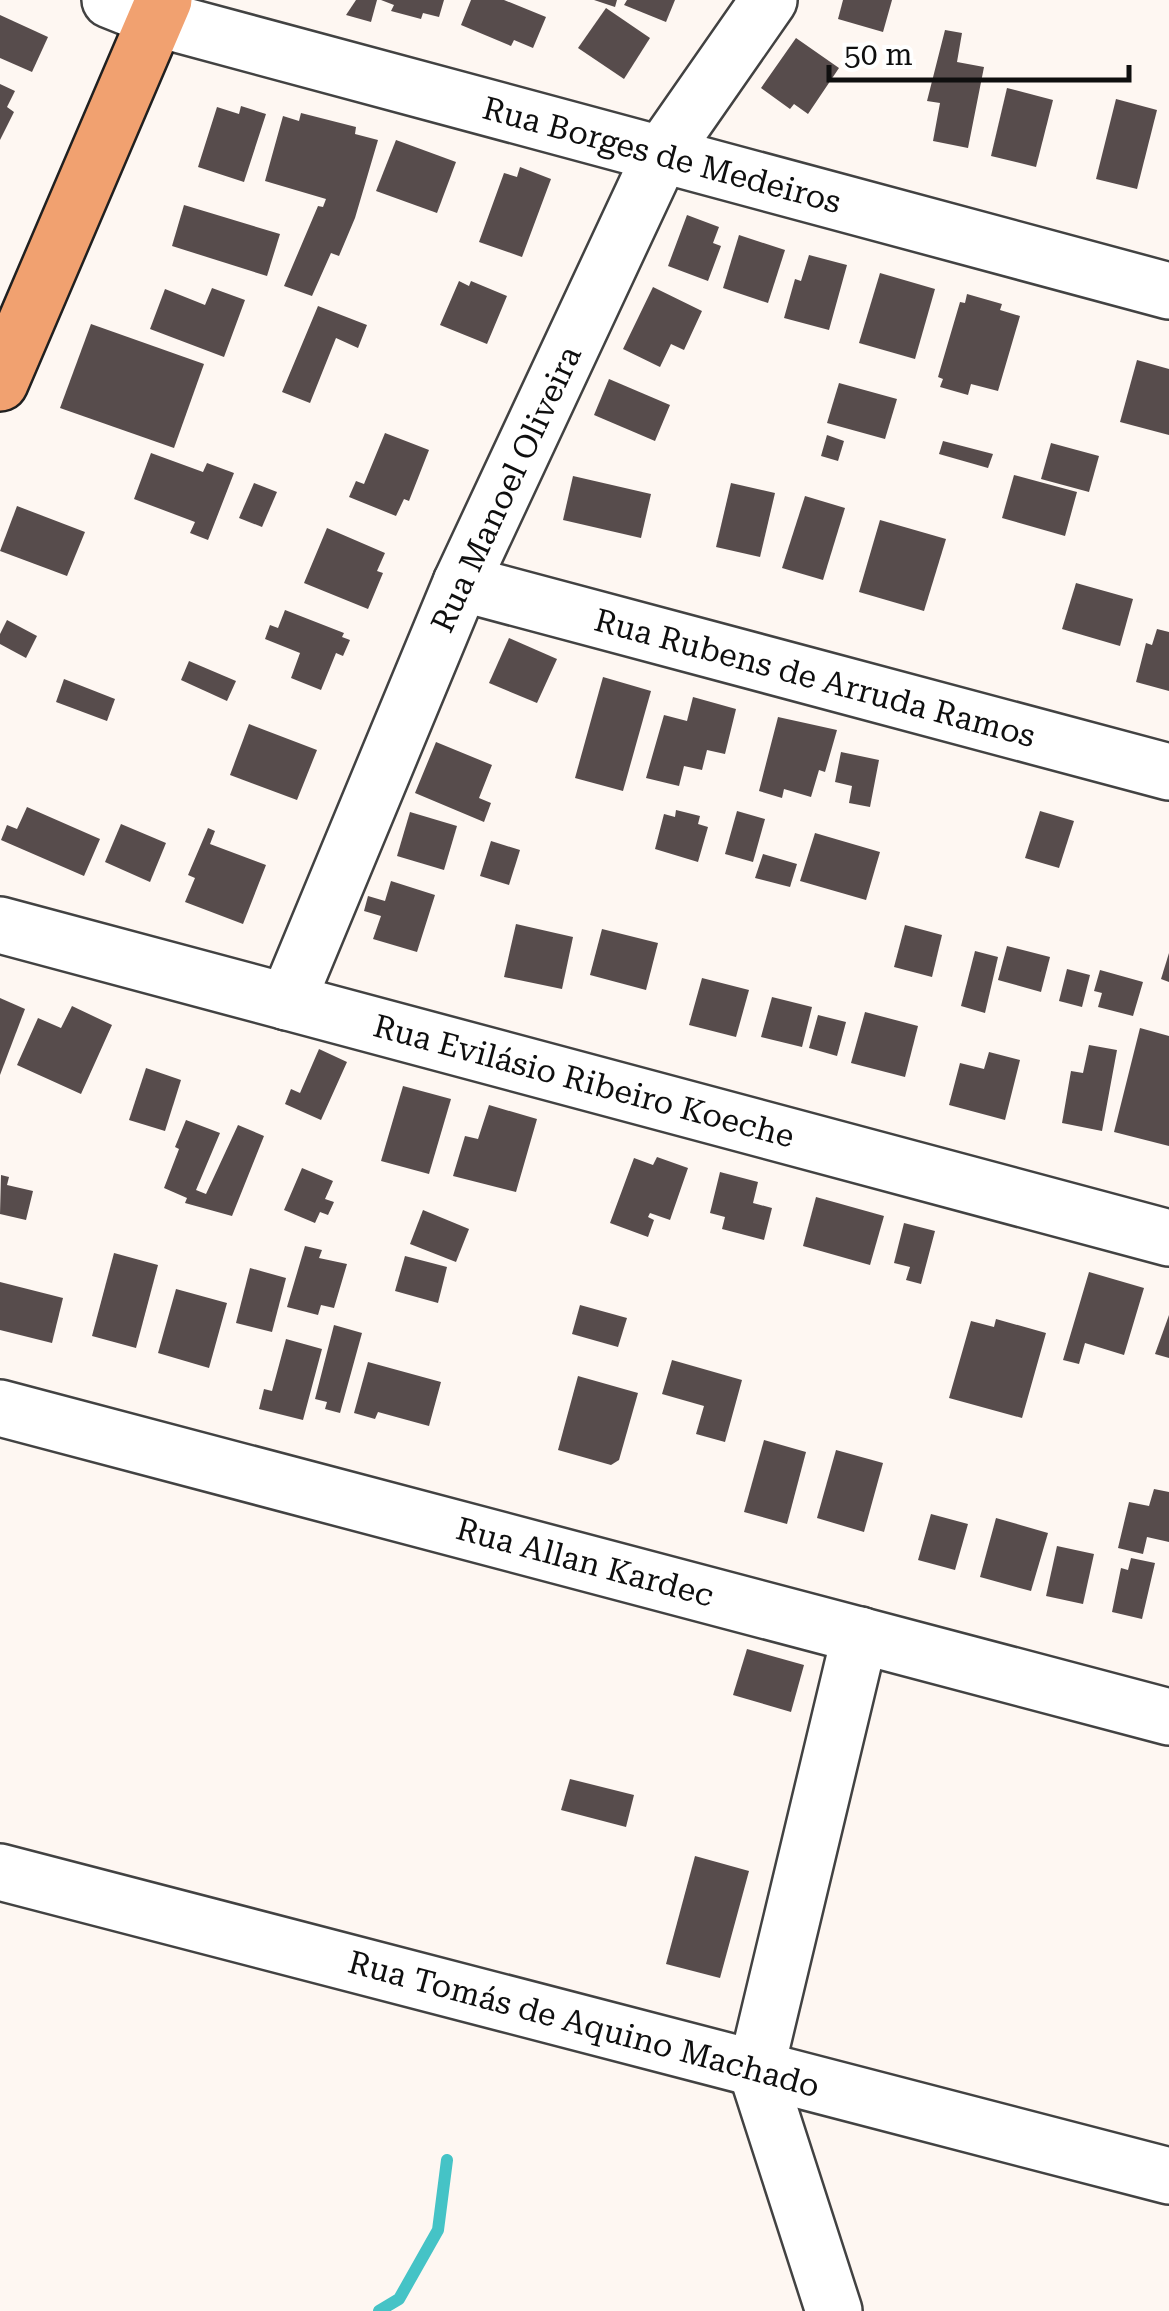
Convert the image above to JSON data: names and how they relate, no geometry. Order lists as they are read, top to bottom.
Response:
{
  "streets": {
    "street": [
      "Rua Borges de Medeiros",
      "Rua Manoel Oliveira",
      "Rua Rubens de Arruda Ramos",
      "Rua Evilásio Ribeiro Koeche",
      "Rua Allan Kardec",
      "Rua Tomás de Aquino Machado"
    ]
  },
  "crossings": [
    ["Rua Borges de Medeiros", "Rua Manoel Oliveira"],
    ["Rua Manoel Oliveira", "Rua Rubens de Arruda Ramos"],
    ["Rua Manoel Oliveira", "Rua Evilásio Ribeiro Koeche"]
  ],
  "scale_bar": "50 m"
}
